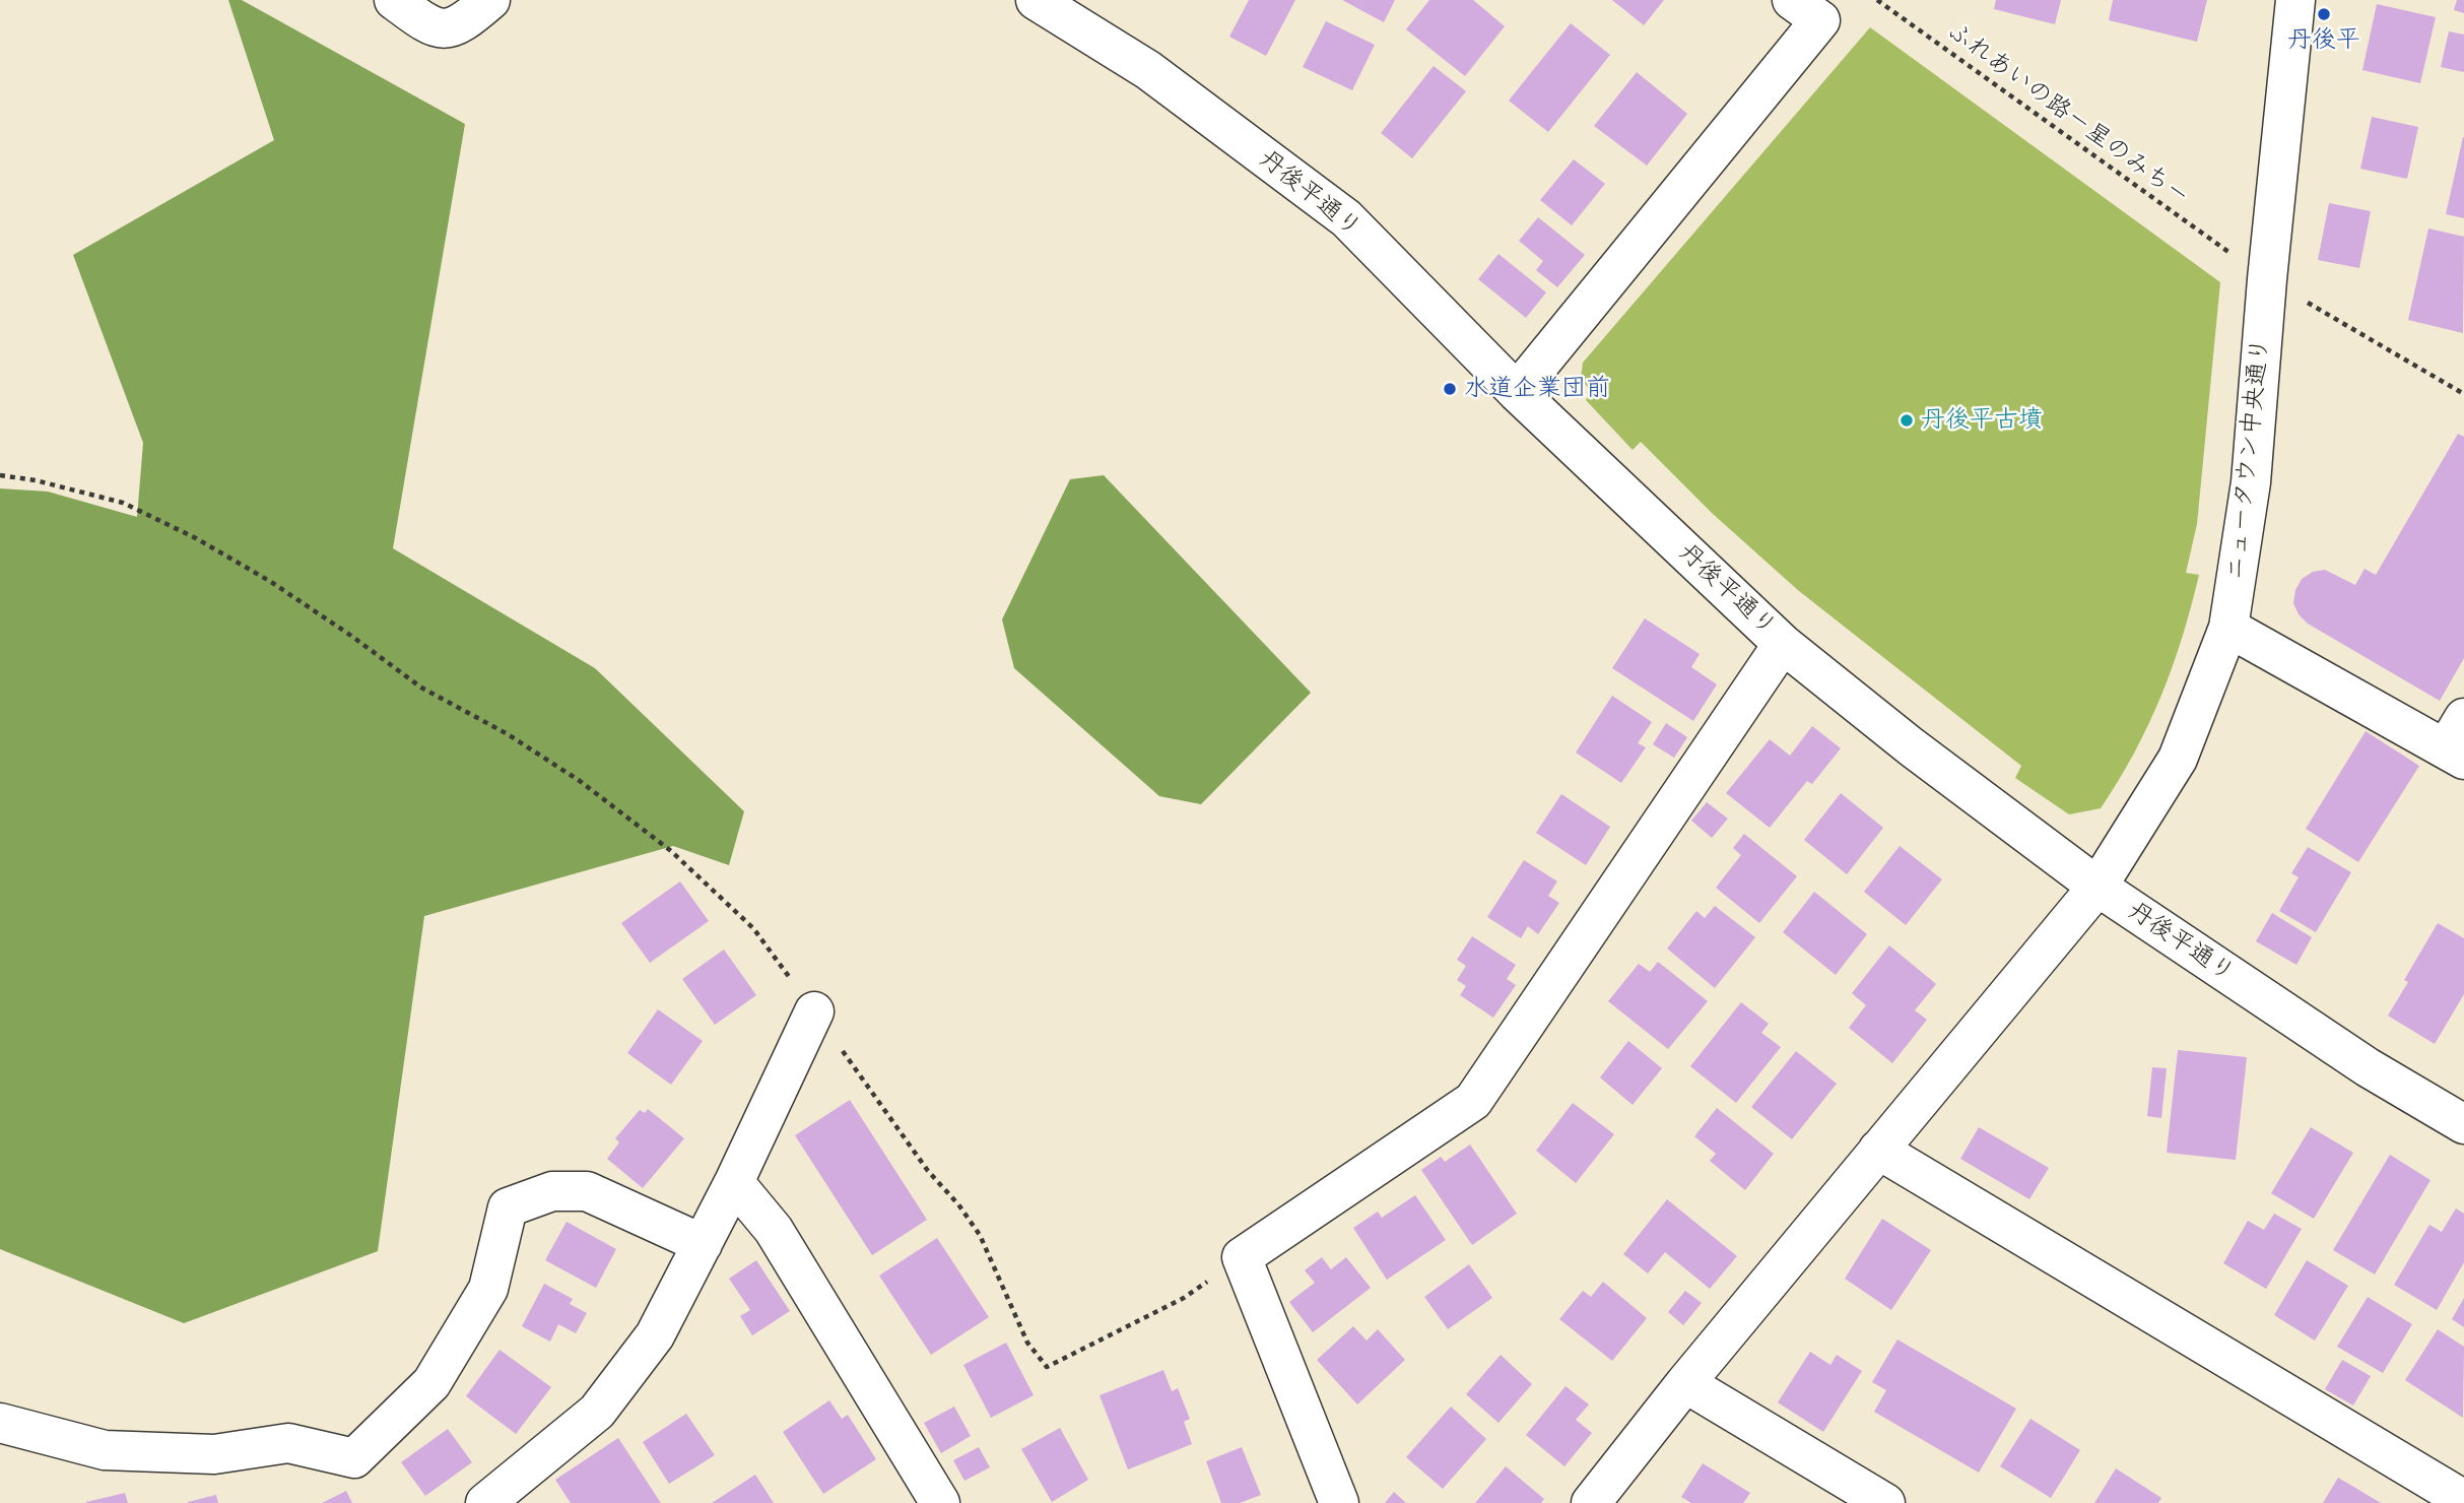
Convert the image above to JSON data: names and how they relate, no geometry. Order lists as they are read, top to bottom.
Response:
{
  "streets": {
    "street": ["丹後平通り", "ニュータウン中央通り"],
    "path": ["ふれあいの路－星のみち－"]
  },
  "crossings": [
    ["丹後平通り", "ニュータウン中央通り"]
  ],
  "places": ["丹後平", "水道企業団前", "丹後平古墳"]
}
